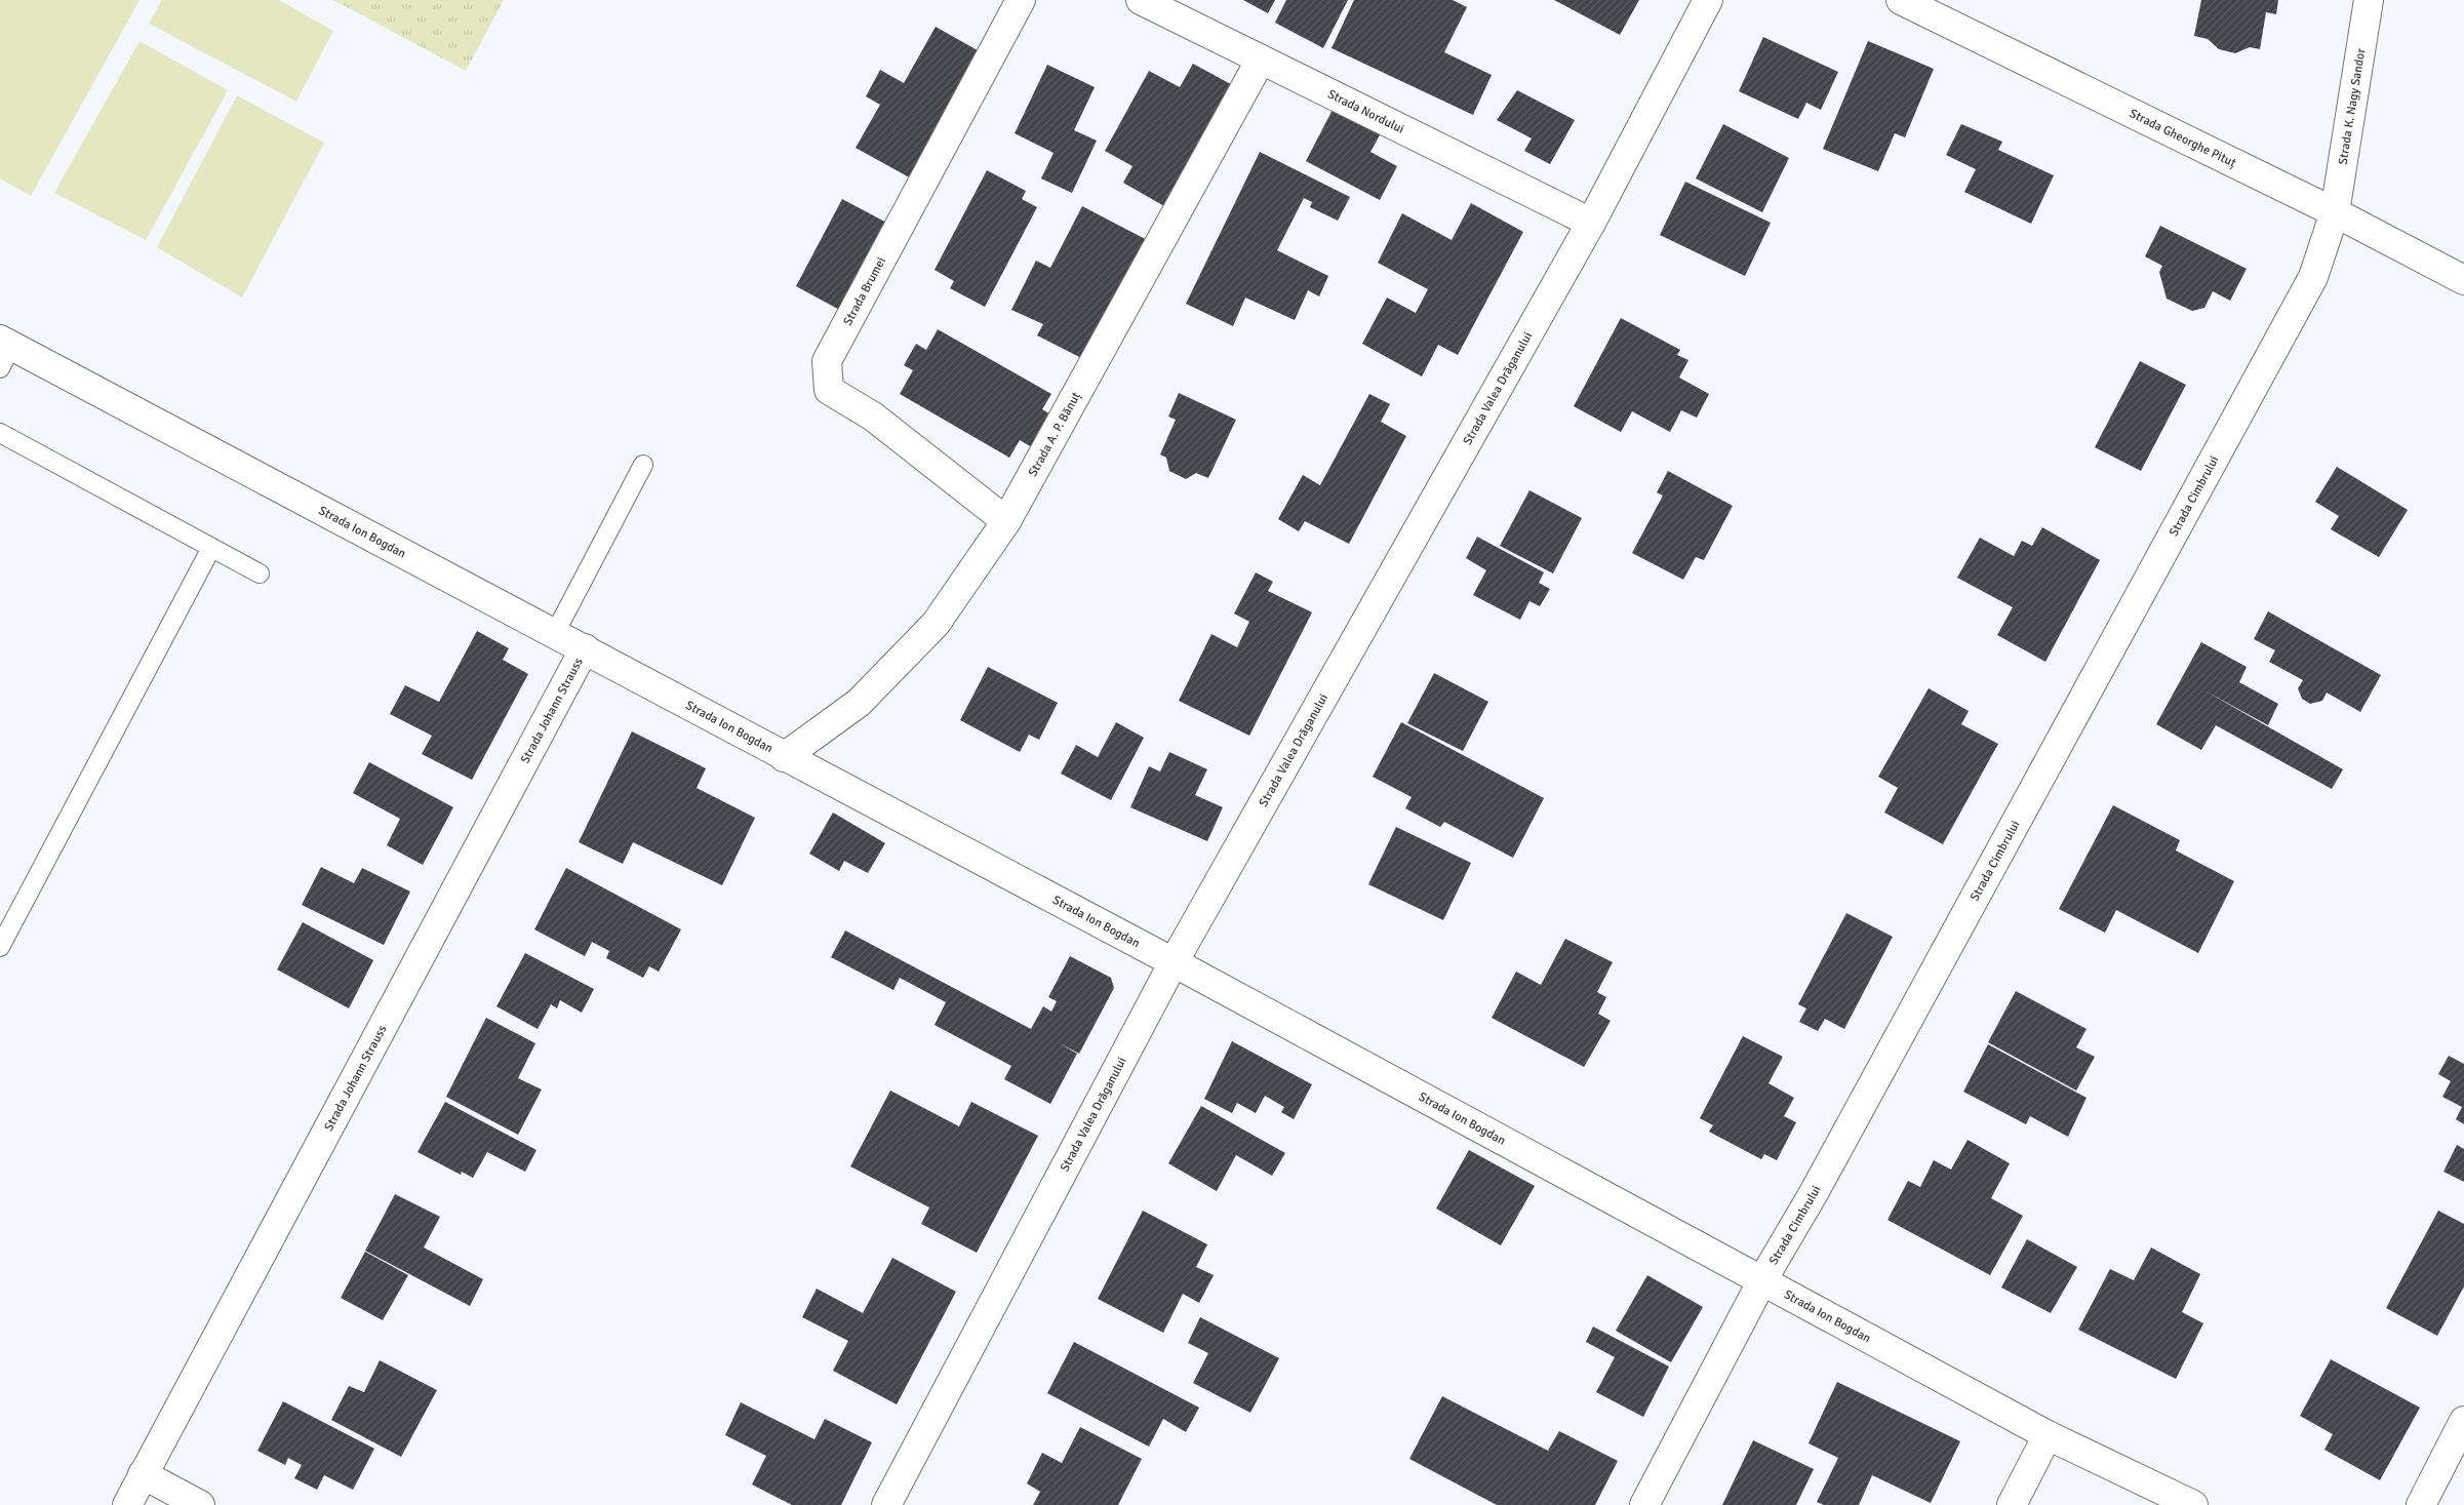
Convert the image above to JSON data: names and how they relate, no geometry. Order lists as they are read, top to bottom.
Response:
{
  "streets": {
    "street": [
      "Strada K. Nagy Sandor",
      "Strada Nordului",
      "Strada Gheorghe Pituț",
      "Strada Brumei",
      "Strada Valea Drăganului",
      "Strada A. P. Bănuț",
      "Strada Cimbrului",
      "Strada Ion Bogdan",
      "Strada Johann Strauss"
    ]
  },
  "crossings": [
    ["Strada K. Nagy Sandor", "Strada Gheorghe Pituț"],
    ["Strada K. Nagy Sandor", "Strada Cimbrului"],
    ["Strada Nordului", "Strada Valea Drăganului"],
    ["Strada Nordului", "Strada A. P. Bănuț"],
    ["Strada Gheorghe Pituț", "Strada Cimbrului"],
    ["Strada Brumei", "Strada A. P. Bănuț"],
    ["Strada Valea Drăganului", "Strada Ion Bogdan"],
    ["Strada A. P. Bănuț", "Strada Ion Bogdan"],
    ["Strada Cimbrului", "Strada Ion Bogdan"],
    ["Strada Ion Bogdan", "Strada Johann Strauss"]
  ]
}
